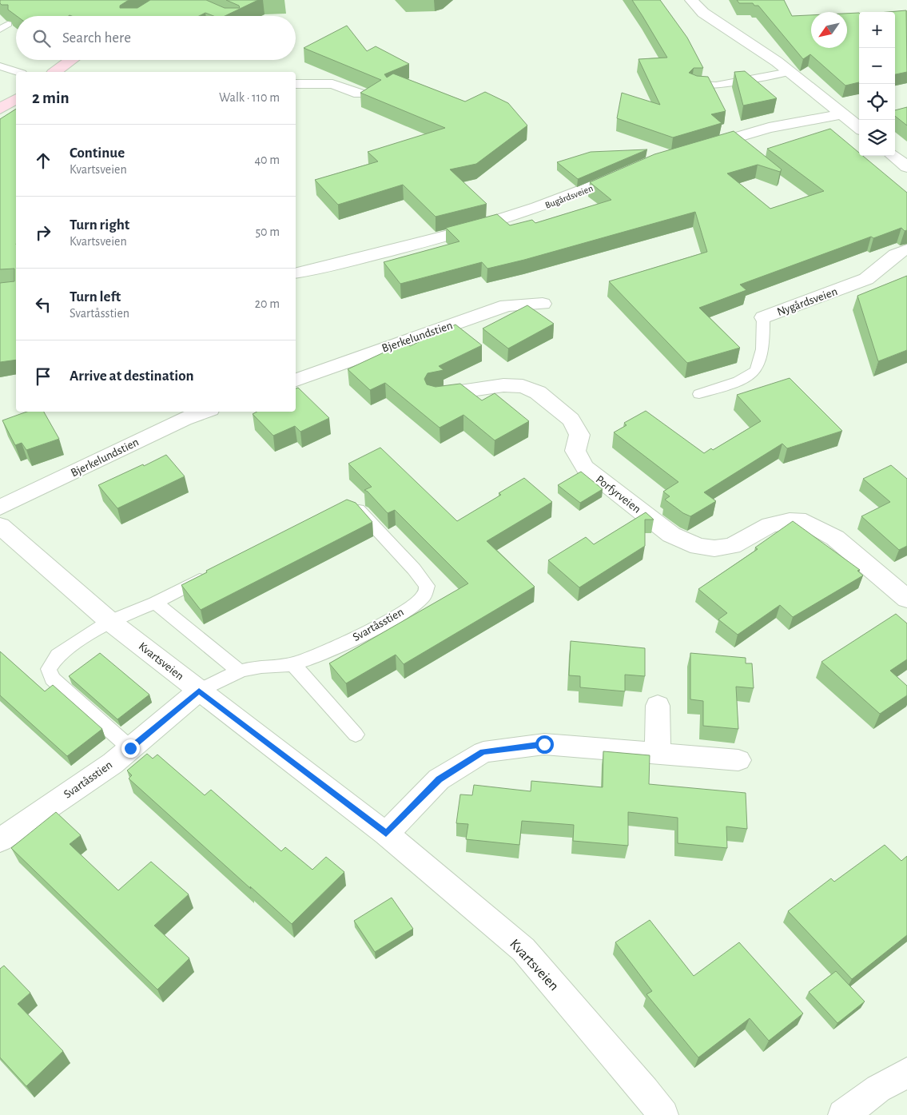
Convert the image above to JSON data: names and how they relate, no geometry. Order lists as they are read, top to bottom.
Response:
{
  "streets": {
    "street": [
      "Bugårdsveien",
      "Nygårdsveien",
      "Bjerkelundstien",
      "Porfyrveien",
      "Svartåsstien",
      "Kvartsveien"
    ]
  },
  "crossings": [
    ["Svartåsstien", "Kvartsveien"]
  ],
  "north": "bottom left",
  "page": {
    "map_buttons": ["+", "−"],
    "search": "Search here",
    "heading": ["2 min", "Walk · 110 m"],
    "list": [
      ["Continue", "Kvartsveien", "40 m"],
      ["Turn right", "Kvartsveien", "50 m"],
      ["Turn left", "Svartåsstien", "20 m"],
      "Arrive at destination"
    ]
  }
}
